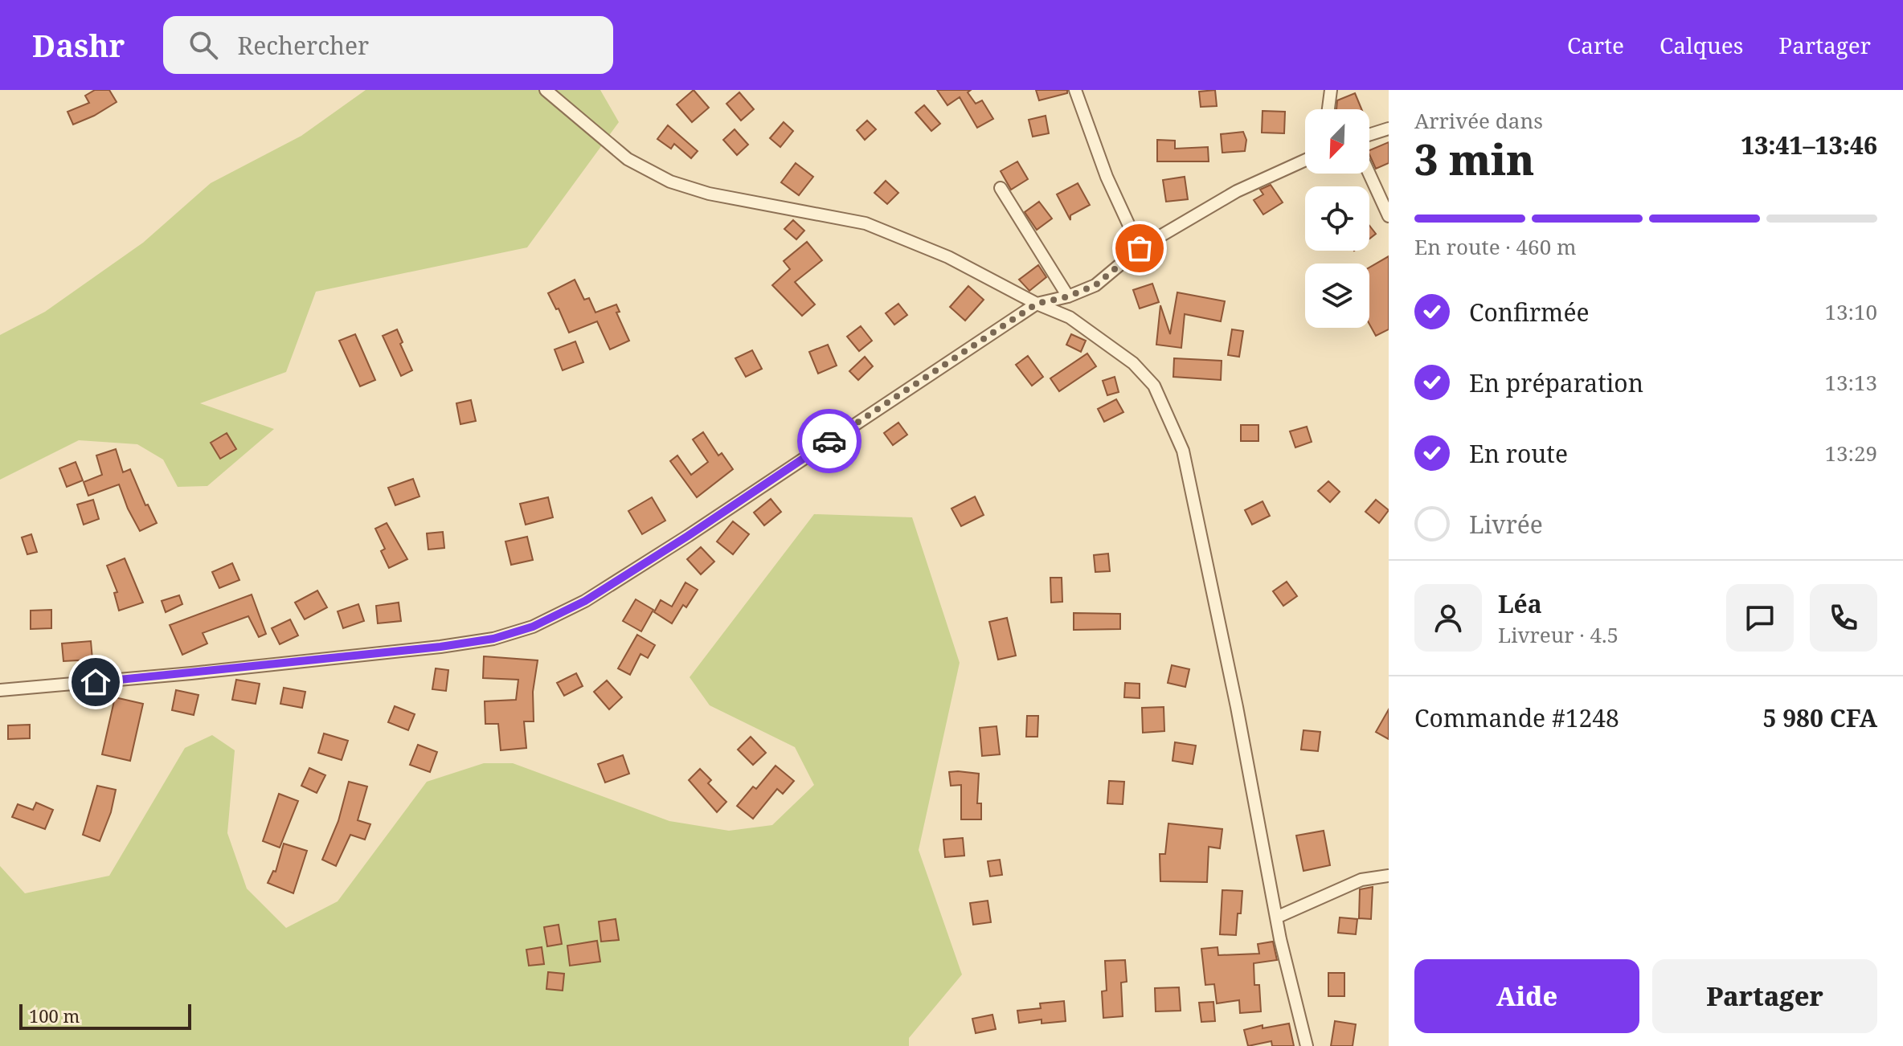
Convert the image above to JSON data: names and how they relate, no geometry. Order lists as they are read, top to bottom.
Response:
{
  "scale_bar": "100 m",
  "north": "bottom left",
  "page": {
    "header": "Dashr",
    "search": "Rechercher",
    "nav": ["Carte", "Calques", "Partager"],
    "heading": ["3 min", "Arrivée dans", "13:41–13:46"],
    "panel": [
      "Léa",
      "Livreur · 4.5",
      "Commande #1248",
      "5 980 CFA"
    ],
    "bar": "En route · 460 m",
    "list": [
      ["Confirmée", "13:10"],
      ["En préparation", "13:13"],
      ["En route", "13:29"],
      "Livrée"
    ],
    "buttons": ["Aide", "Partager"],
    "scale": "100 m"
  }
}
